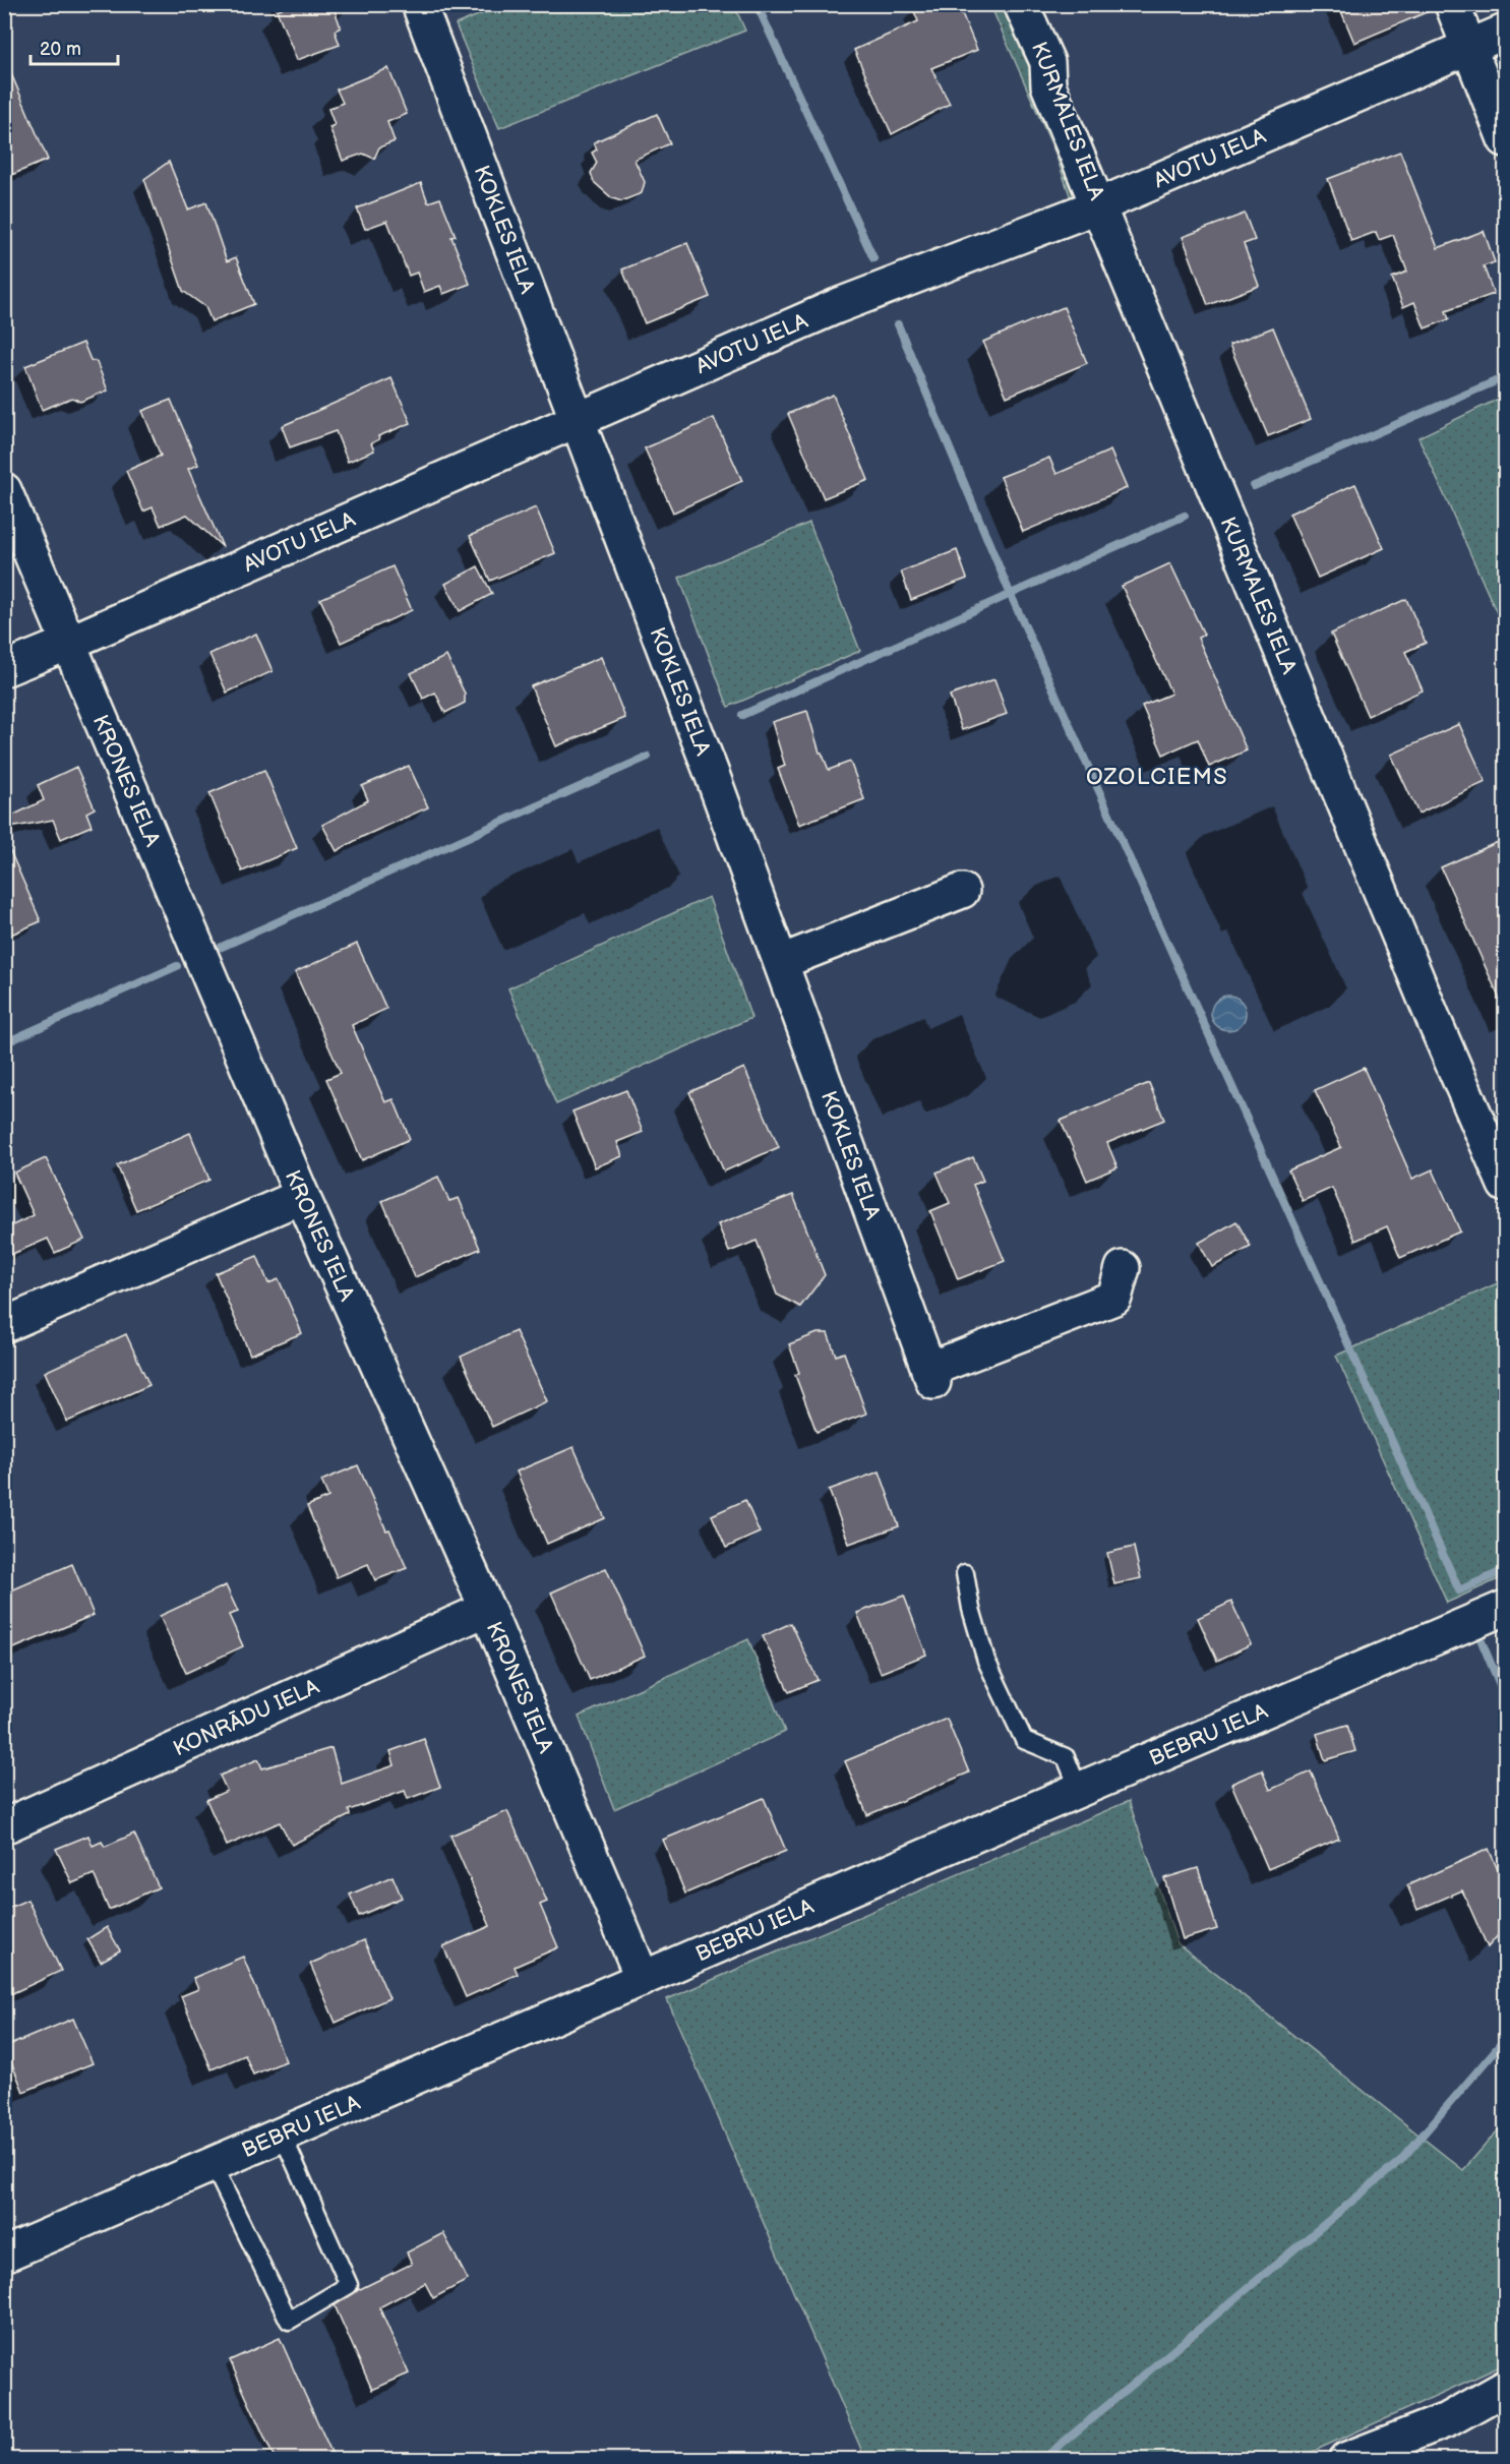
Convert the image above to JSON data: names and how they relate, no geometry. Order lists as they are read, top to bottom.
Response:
{
  "streets": {
    "street": [
      "KURMALES IELA",
      "AVOTU IELA",
      "KOKLES IELA",
      "KRONES IELA",
      "KONRĀDU IELA",
      "BEBRU IELA"
    ]
  },
  "crossings": [
    ["KURMALES IELA", "AVOTU IELA"],
    ["AVOTU IELA", "KOKLES IELA"],
    ["AVOTU IELA", "KRONES IELA"],
    ["KRONES IELA", "KONRĀDU IELA"],
    ["KRONES IELA", "BEBRU IELA"]
  ],
  "districts": ["OZOLCIEMS"],
  "scale_bar": "20 m"
}
